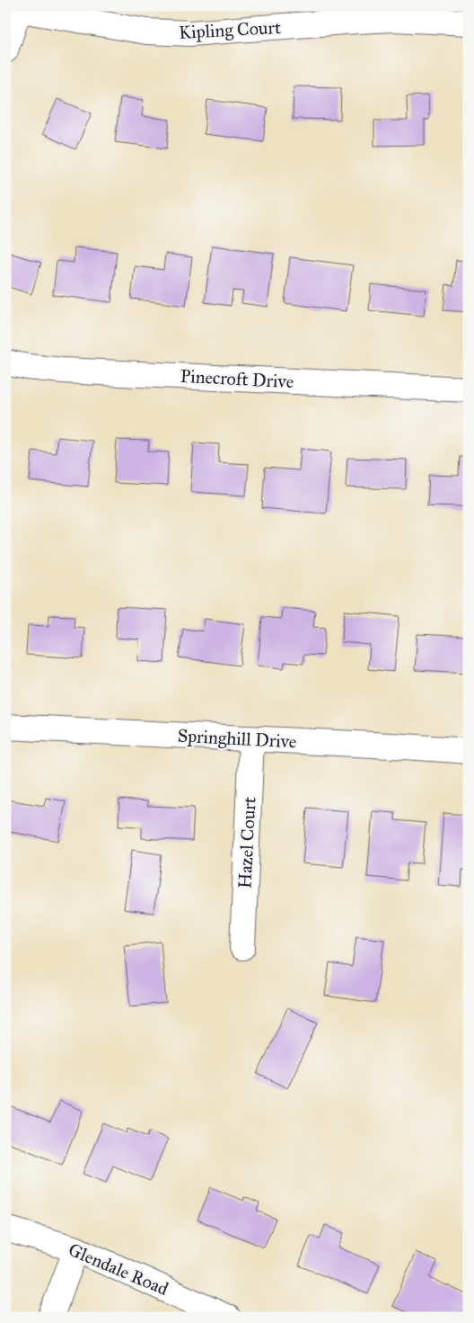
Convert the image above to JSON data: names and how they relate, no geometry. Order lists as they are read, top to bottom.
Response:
{
  "streets": {
    "street": [
      "Kipling Court",
      "Pinecroft Drive",
      "Springhill Drive",
      "Hazel Court",
      "Glendale Road"
    ]
  },
  "crossings": [
    ["Springhill Drive", "Hazel Court"]
  ]
}
